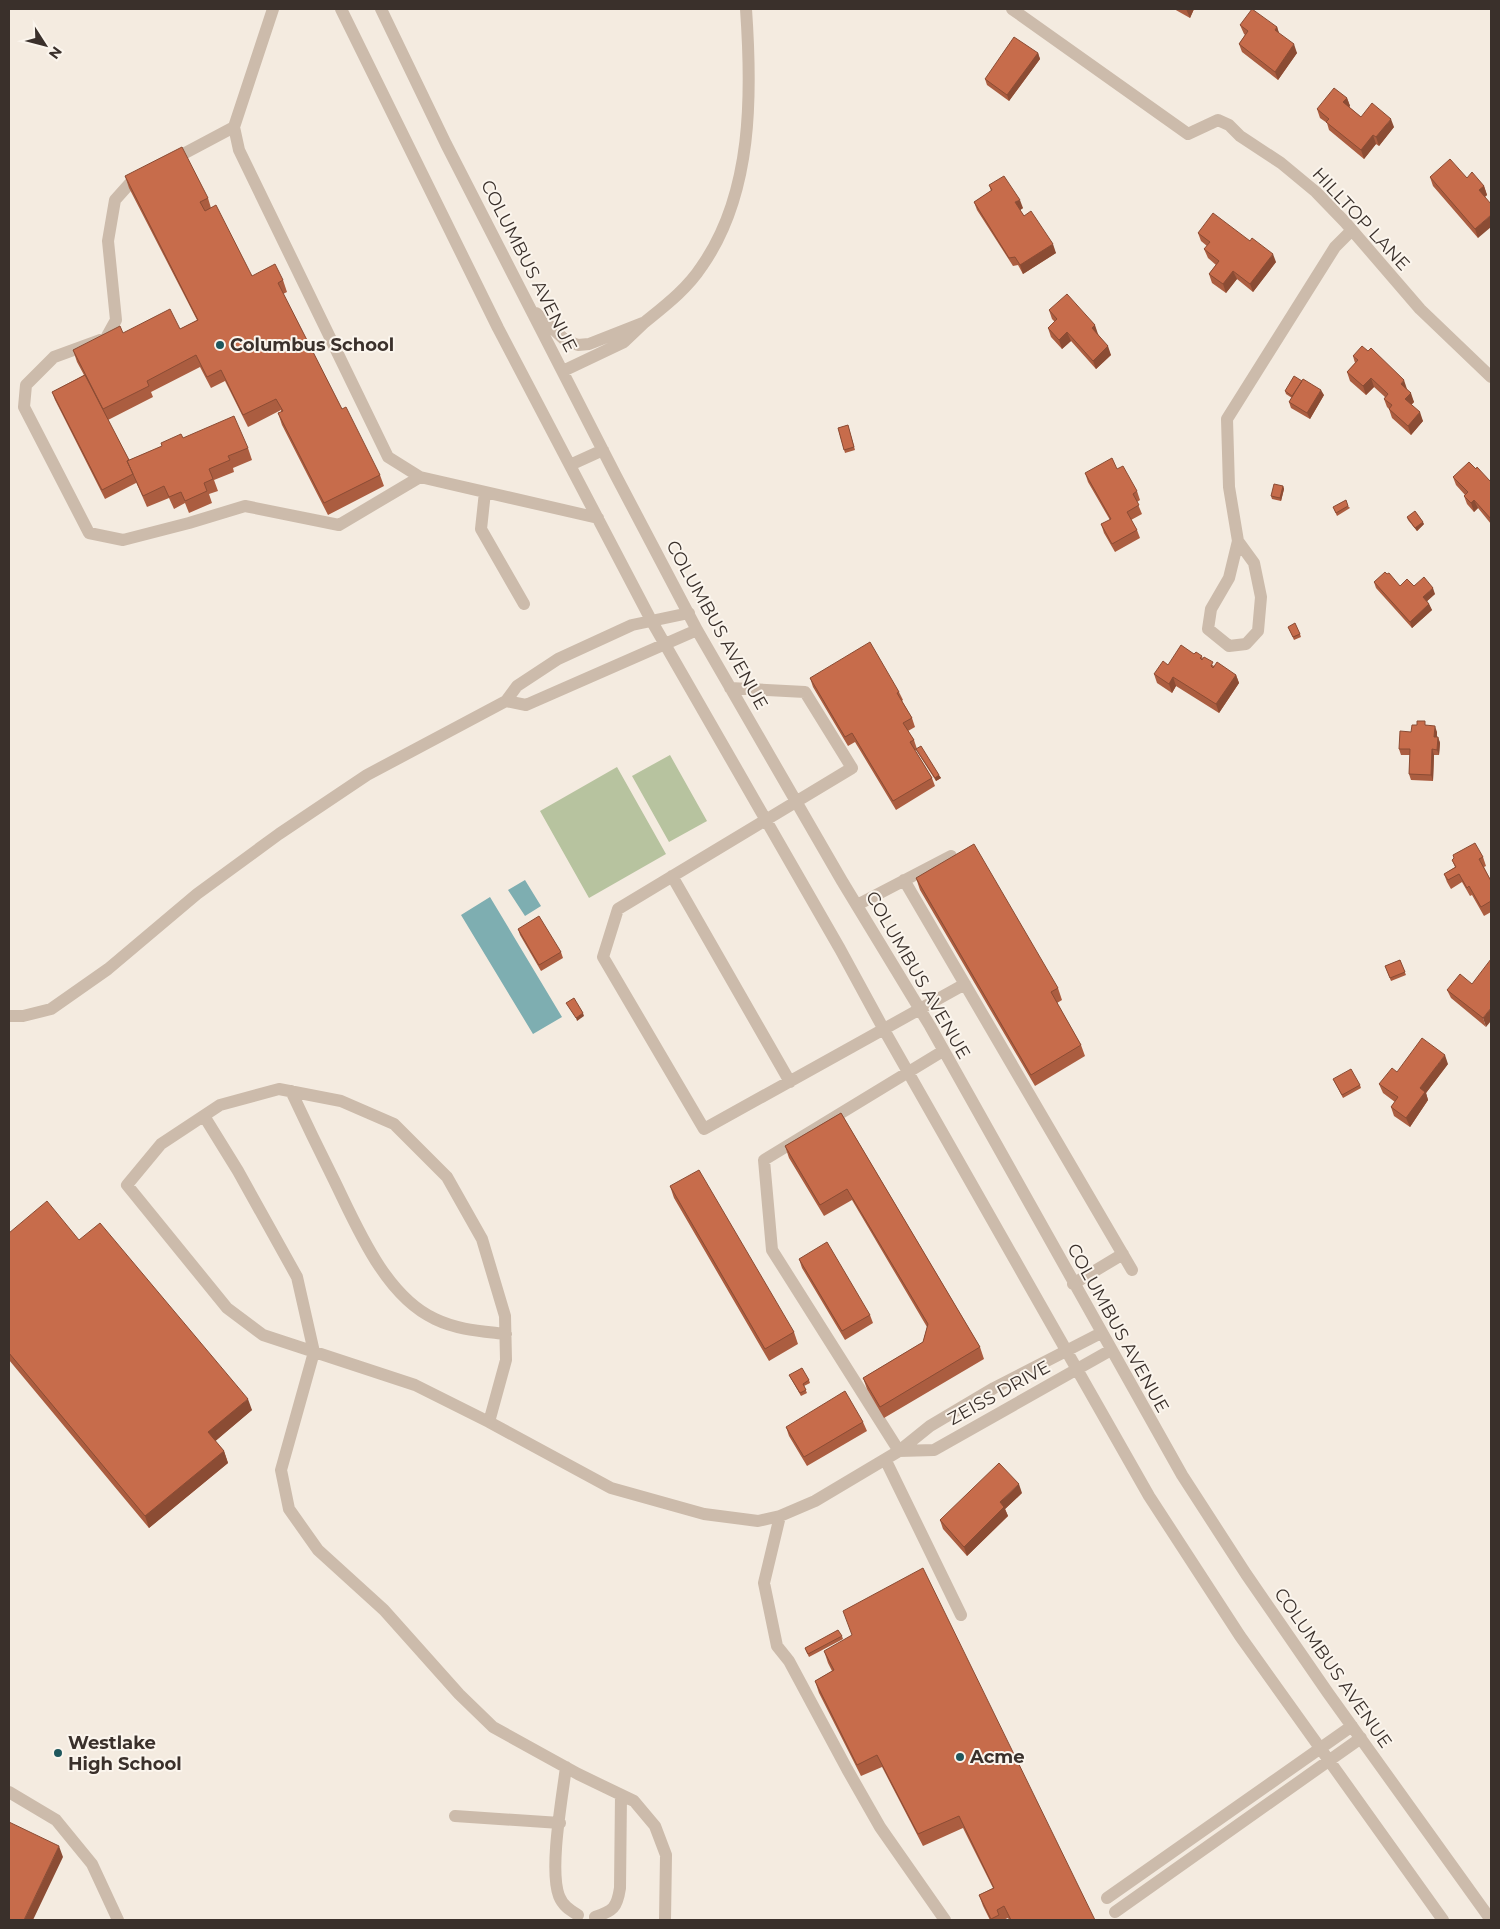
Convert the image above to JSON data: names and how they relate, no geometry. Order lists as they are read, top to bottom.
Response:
{
  "streets": {
    "street": ["HILLTOP LANE", "COLUMBUS AVENUE", "ZEISS DRIVE"]
  },
  "crossings": [
    ["COLUMBUS AVENUE", "ZEISS DRIVE"]
  ],
  "places": ["Columbus School", "Westlake High School", "Acme"],
  "north": "bottom right"
}
